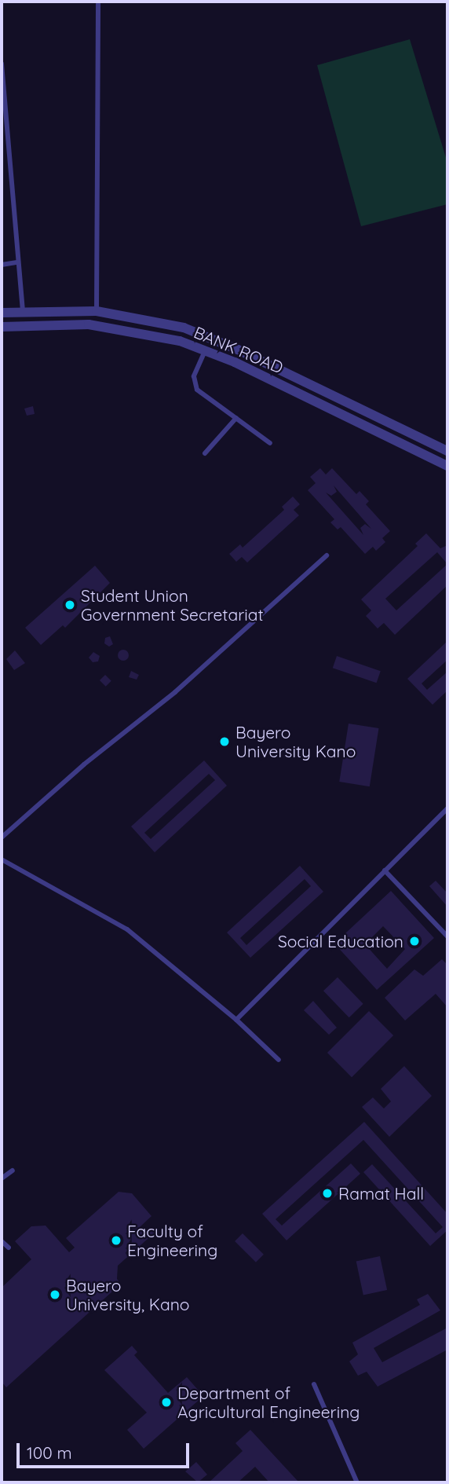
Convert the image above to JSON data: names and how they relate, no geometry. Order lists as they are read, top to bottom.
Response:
{
  "streets": {
    "street": ["BANK ROAD"]
  },
  "places": [
    "Student Union Government Secretariat",
    "Bayero University Kano",
    "Social Education",
    "Ramat Hall",
    "Faculty of Engineering",
    "Bayero University, Kano",
    "Department of Agricultural Engineering"
  ],
  "scale_bar": "100 m"
}
